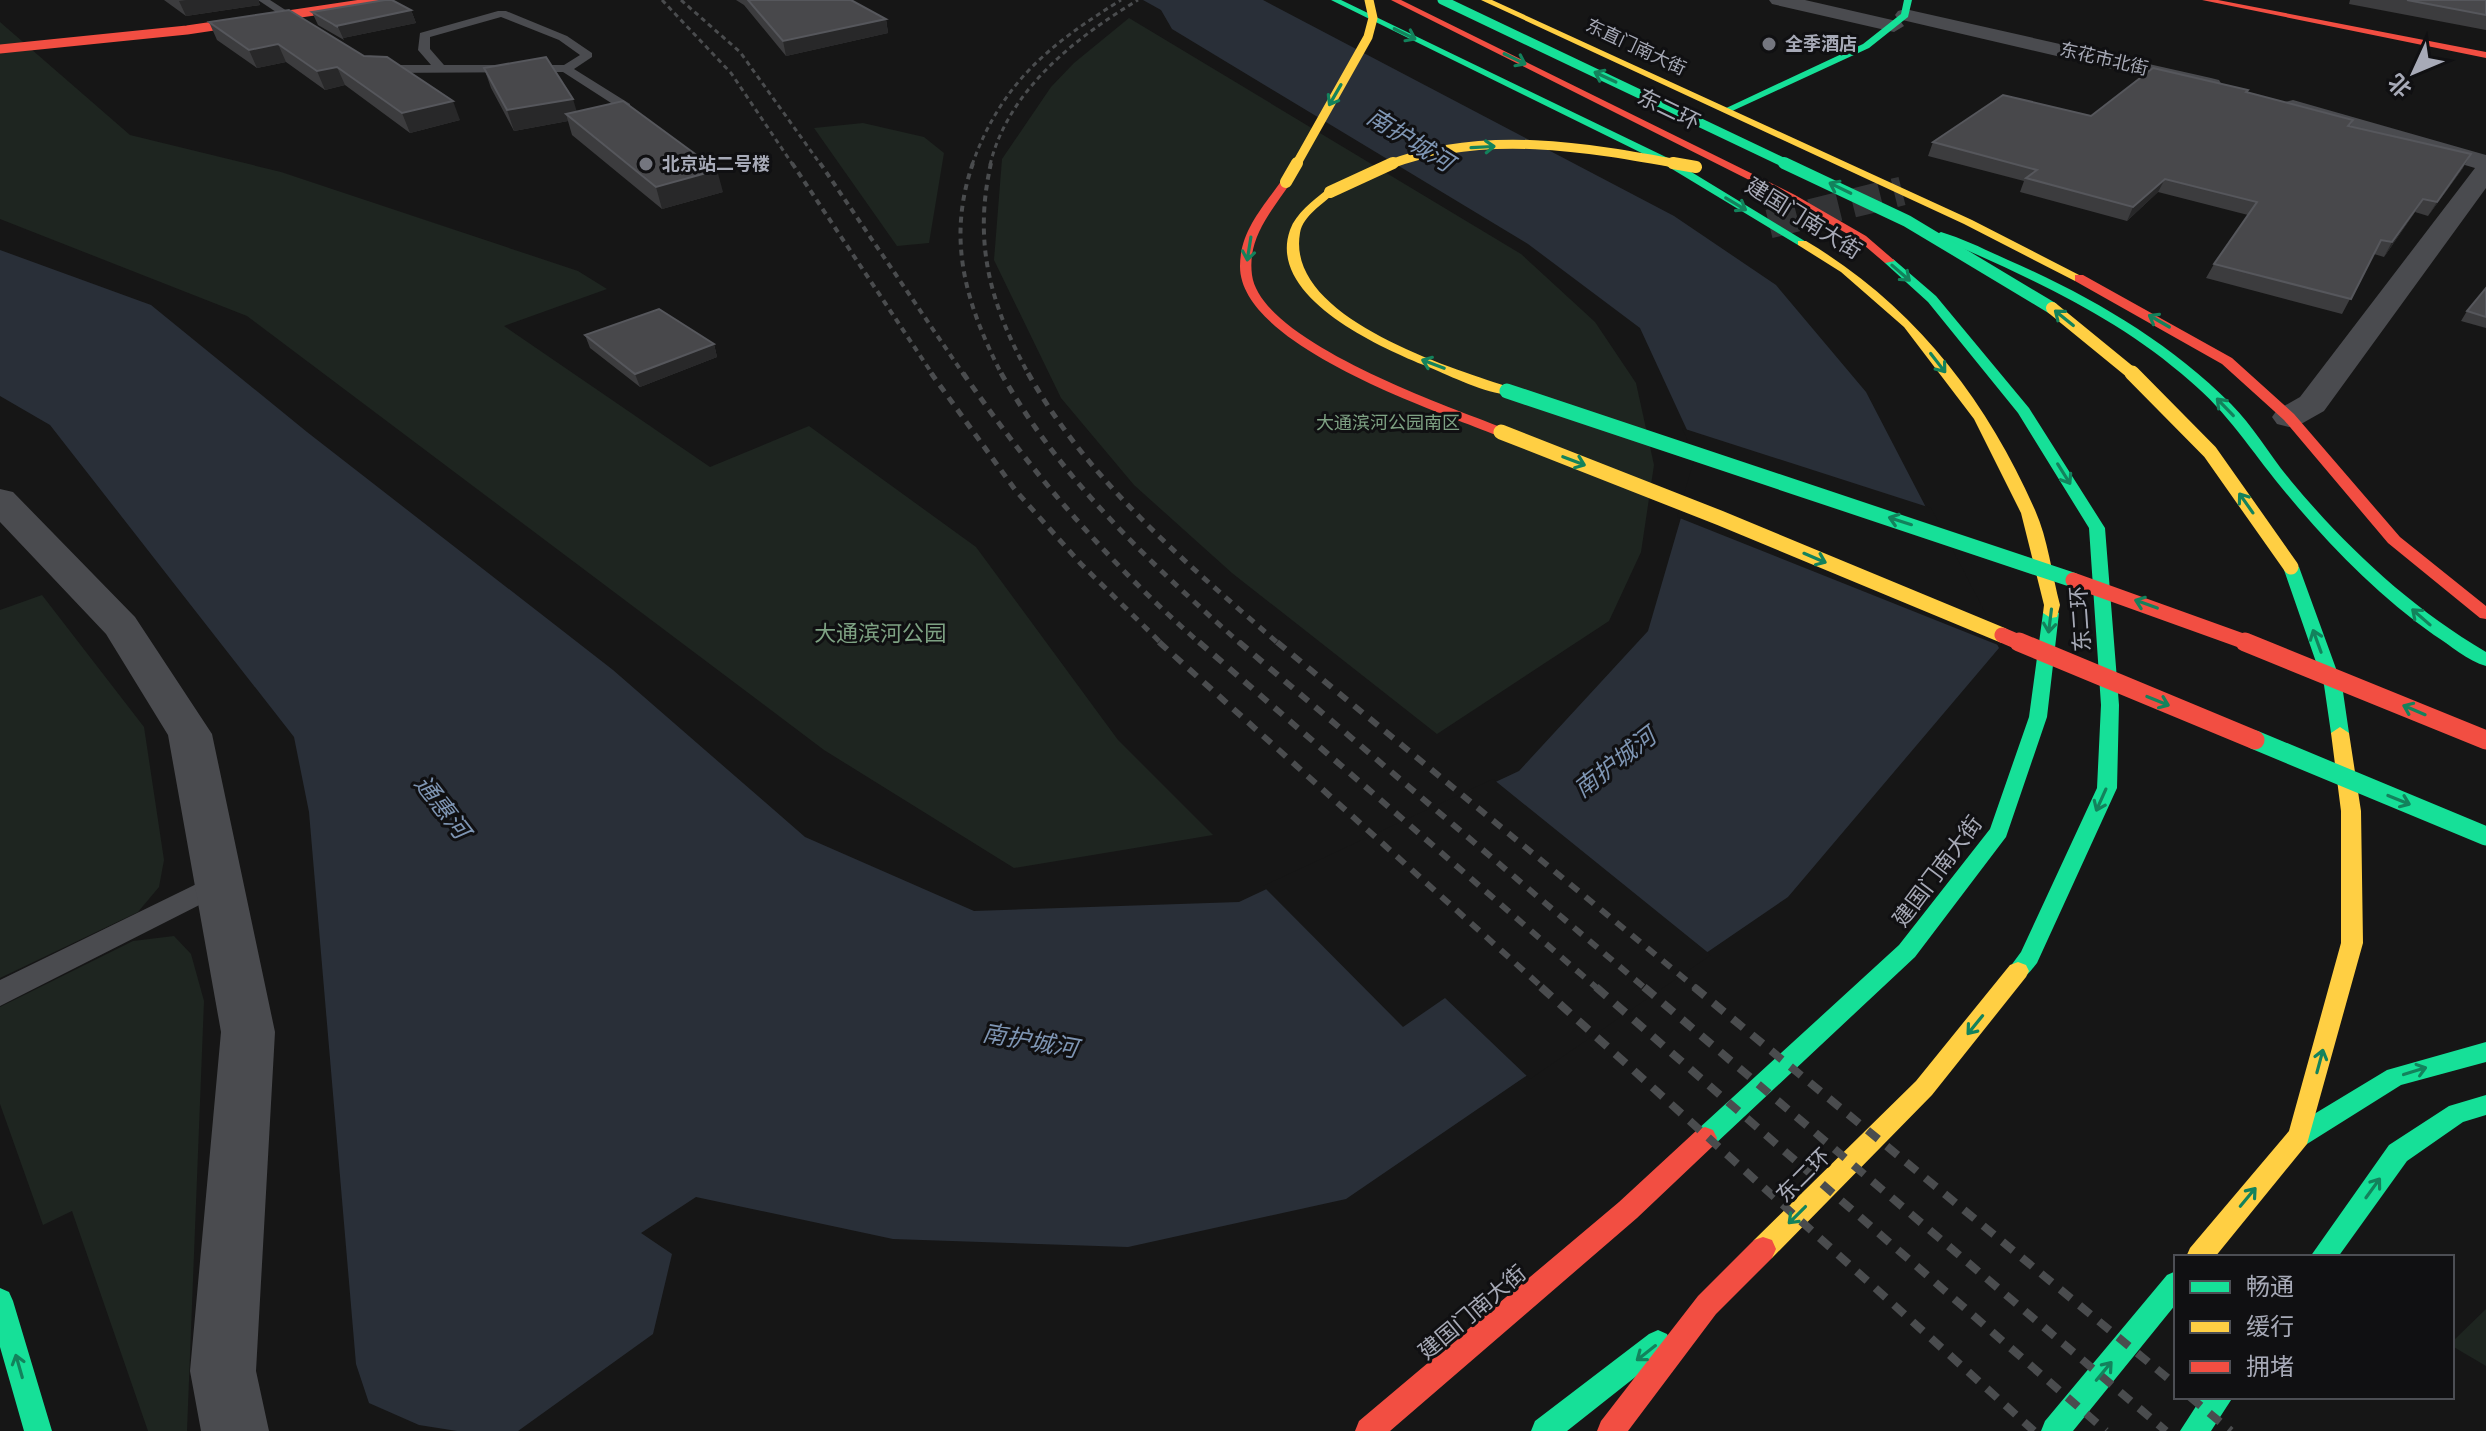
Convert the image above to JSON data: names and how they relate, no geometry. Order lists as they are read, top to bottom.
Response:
{
  "streets": {
    "main road": ["东直门南大街", "东二环", "建国门南大街"],
    "street": ["东花市北街"]
  },
  "water": ["南护城河", "通惠河"],
  "parks": ["大通滨河公园南区", "大通滨河公园"],
  "places": ["全季酒店", "北京站二号楼"],
  "legend": ["畅通", "缓行", "拥堵"],
  "north": "bottom left"
}
